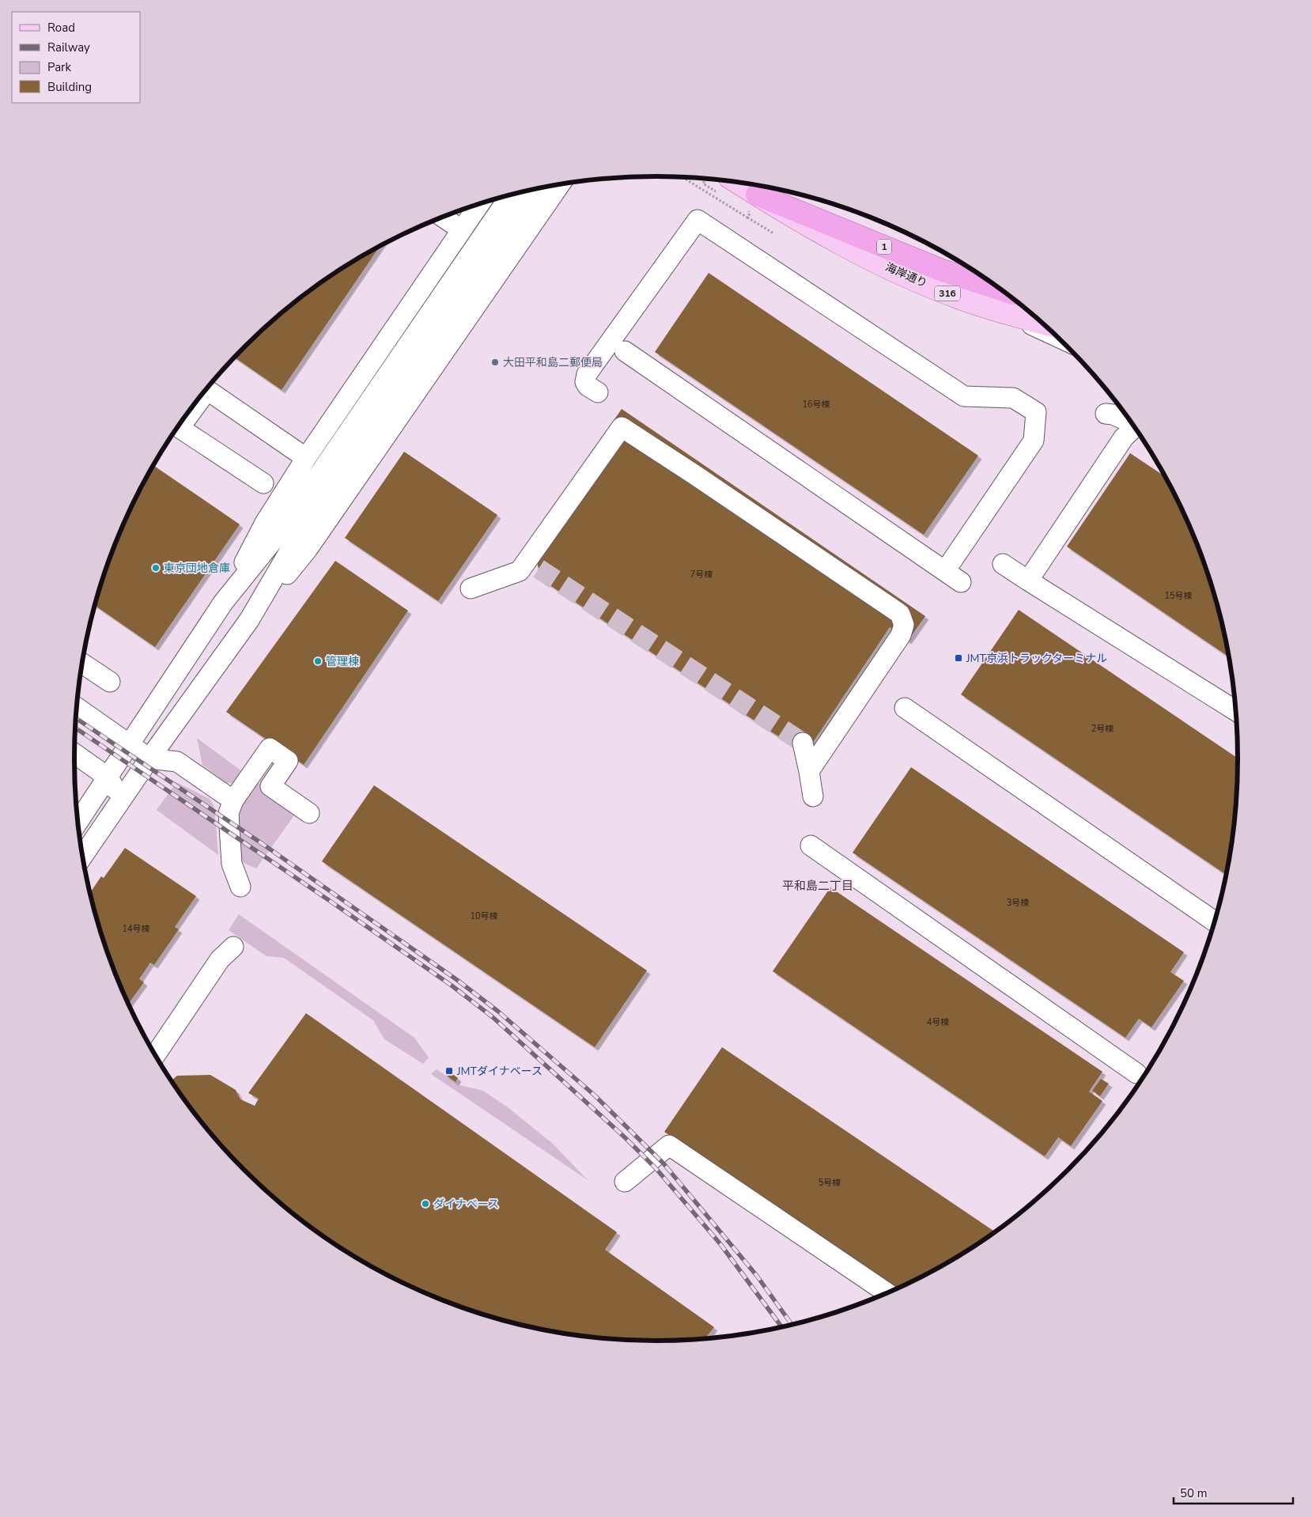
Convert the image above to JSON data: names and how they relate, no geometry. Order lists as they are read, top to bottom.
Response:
{
  "streets": {
    "highway": ["1"]
  },
  "districts": ["平和島二丁目"],
  "places": {
    "other": [
      "大田平和島二郵便局",
      "東京団地倉庫",
      "管理棟",
      "ダイナベース"
    ],
    "transit": ["JMT京浜トラックターミナル", "JMTダイナベース"]
  },
  "house_numbers": [
    "16号棟",
    "7号棟",
    "15号棟",
    "2号棟",
    "3号棟",
    "10号棟",
    "14号棟",
    "4号棟",
    "5号棟"
  ],
  "legend": [
    "Road",
    "Railway",
    "Park",
    "Building"
  ],
  "scale_bar": "50 m"
}
